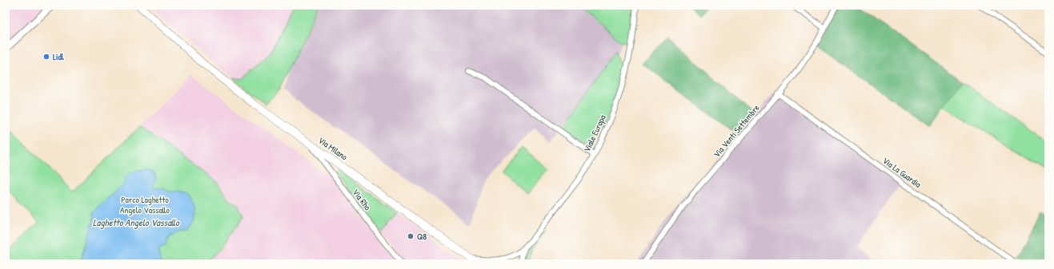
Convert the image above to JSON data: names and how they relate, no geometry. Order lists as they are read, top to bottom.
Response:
{
  "streets": {
    "main road": ["Via Milano"],
    "street": [
      "Via Venti Settembre",
      "Viale Europa",
      "Via La Guardia",
      "Via Rho"
    ]
  },
  "crossings": [
    ["Via Venti Settembre", "Via La Guardia"],
    ["Viale Europa", "Via Milano"],
    ["Via Milano", "Via Rho"]
  ],
  "water": ["Laghetto Angelo Vassallo"],
  "parks": ["Parco Laghetto Angelo Vassallo"],
  "places": ["Lidl", "Q8"]
}
